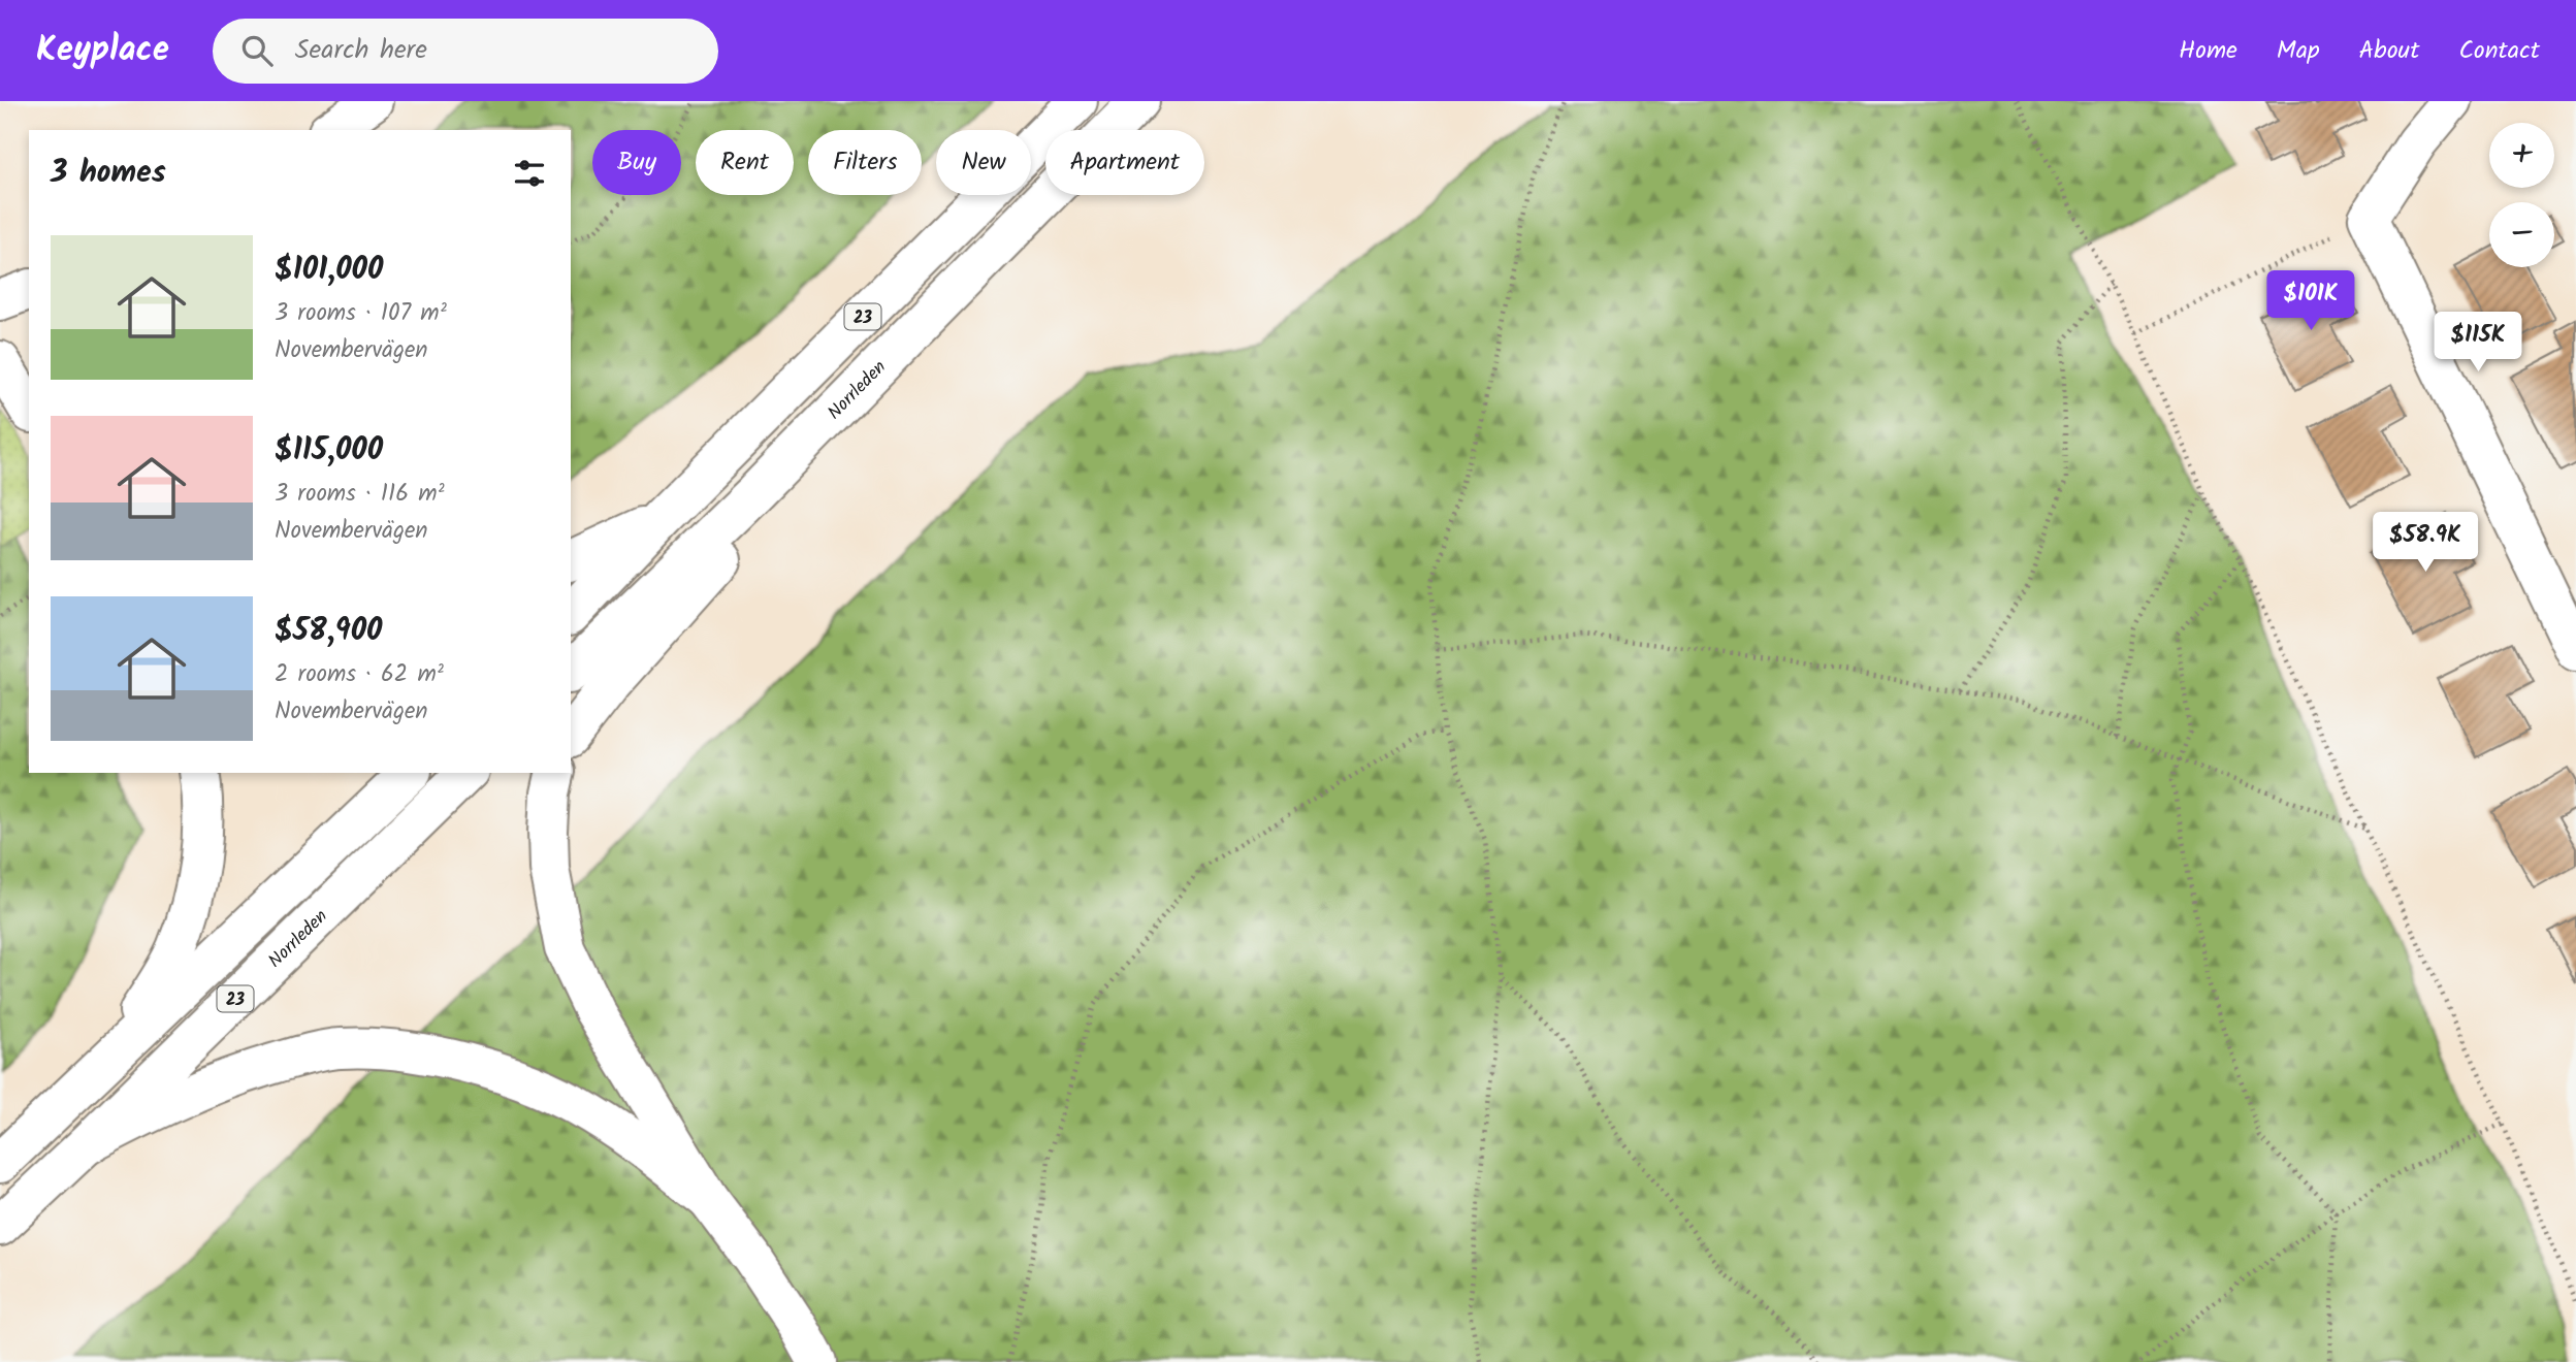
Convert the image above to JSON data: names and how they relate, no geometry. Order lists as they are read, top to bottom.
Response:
{
  "streets": {
    "main road": ["23", "Norrleden"]
  },
  "page": {
    "header": "Keyplace",
    "search": "Search here",
    "nav": [
      "Home",
      "Map",
      "About",
      "Contact"
    ],
    "map_buttons": ["+", "−"],
    "chip": [
      "Buy",
      "Rent",
      "Filters",
      "New",
      "Apartment"
    ],
    "heading": "3 homes",
    "list": [
      {
        "name": "$101,000",
        "note": "3 rooms · 107 m² · Novembervägen"
      },
      {
        "name": "$115,000",
        "note": "3 rooms · 116 m² · Novembervägen"
      },
      {
        "name": "$58,900",
        "note": "2 rooms · 62 m² · Novembervägen"
      }
    ],
    "price": ["$101K", "$115K", "$58.9K"]
  }
}
